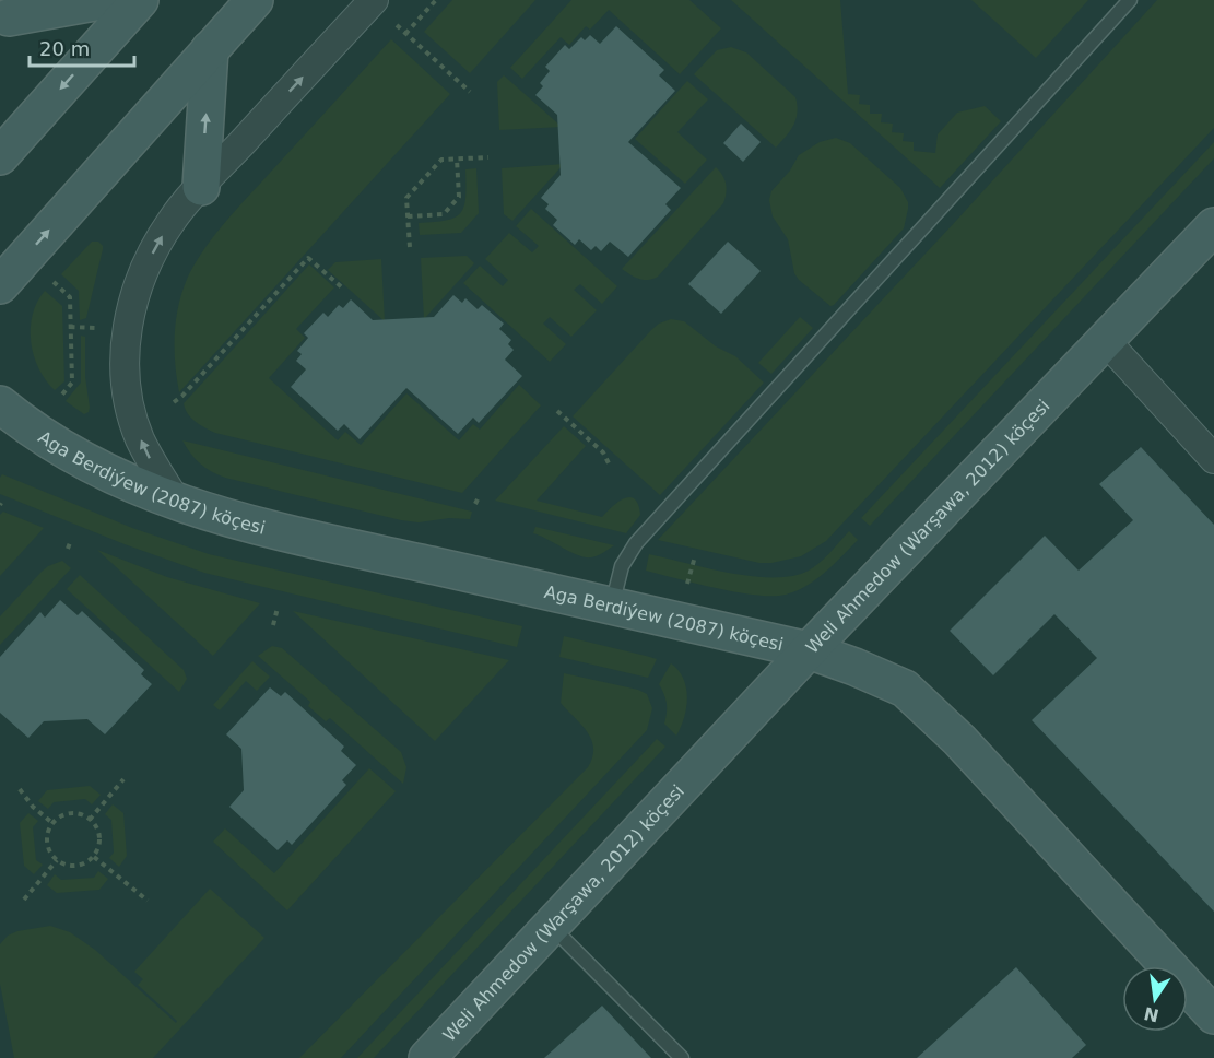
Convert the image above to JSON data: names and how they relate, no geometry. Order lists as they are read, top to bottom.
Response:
{
  "streets": {
    "street": ["Aga Berdiýew (2087) köçesi", "Weli Ahmedow (Warşawa, 2012) köçesi"]
  },
  "crossings": [
    ["Aga Berdiýew (2087) köçesi", "Weli Ahmedow (Warşawa, 2012) köçesi"]
  ],
  "scale_bar": "20 m",
  "north": "bottom"
}
